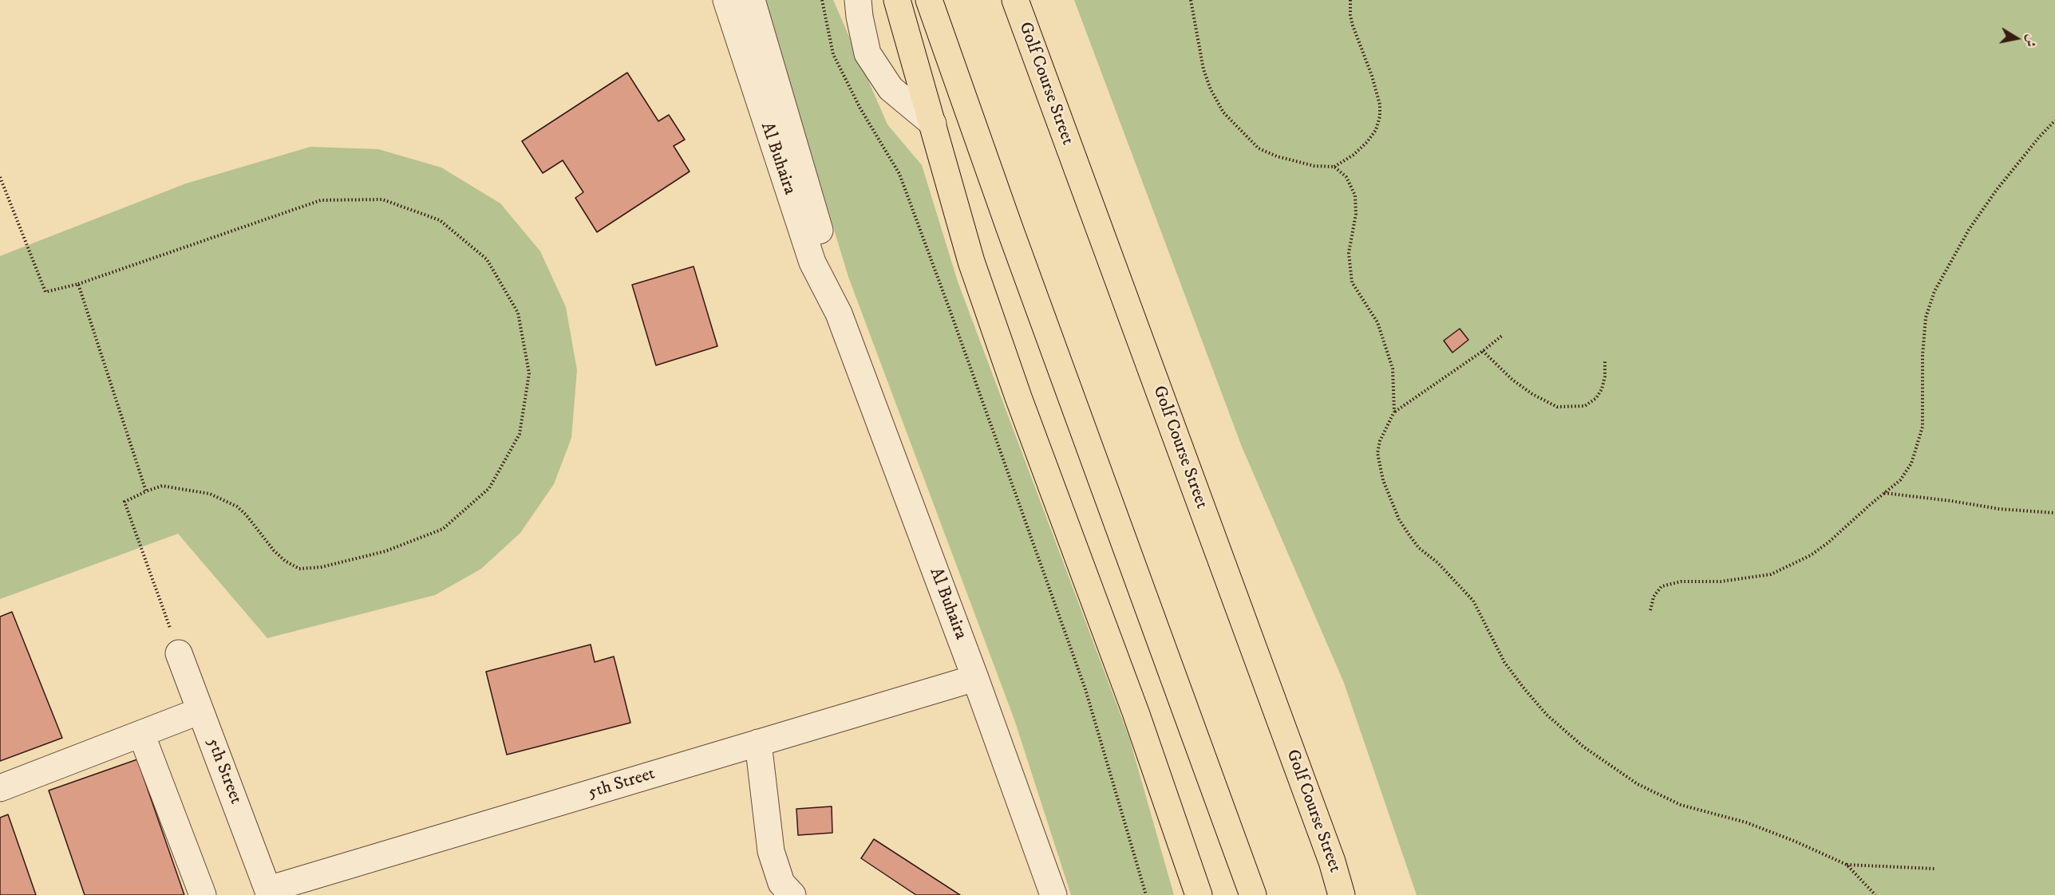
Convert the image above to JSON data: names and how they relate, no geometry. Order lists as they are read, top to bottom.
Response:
{
  "streets": {
    "main road": ["Golf Course Street"],
    "street": ["Al Buhaira", "5th Street"]
  },
  "crossings": [
    ["Al Buhaira", "5th Street"]
  ],
  "north": "right"
}
